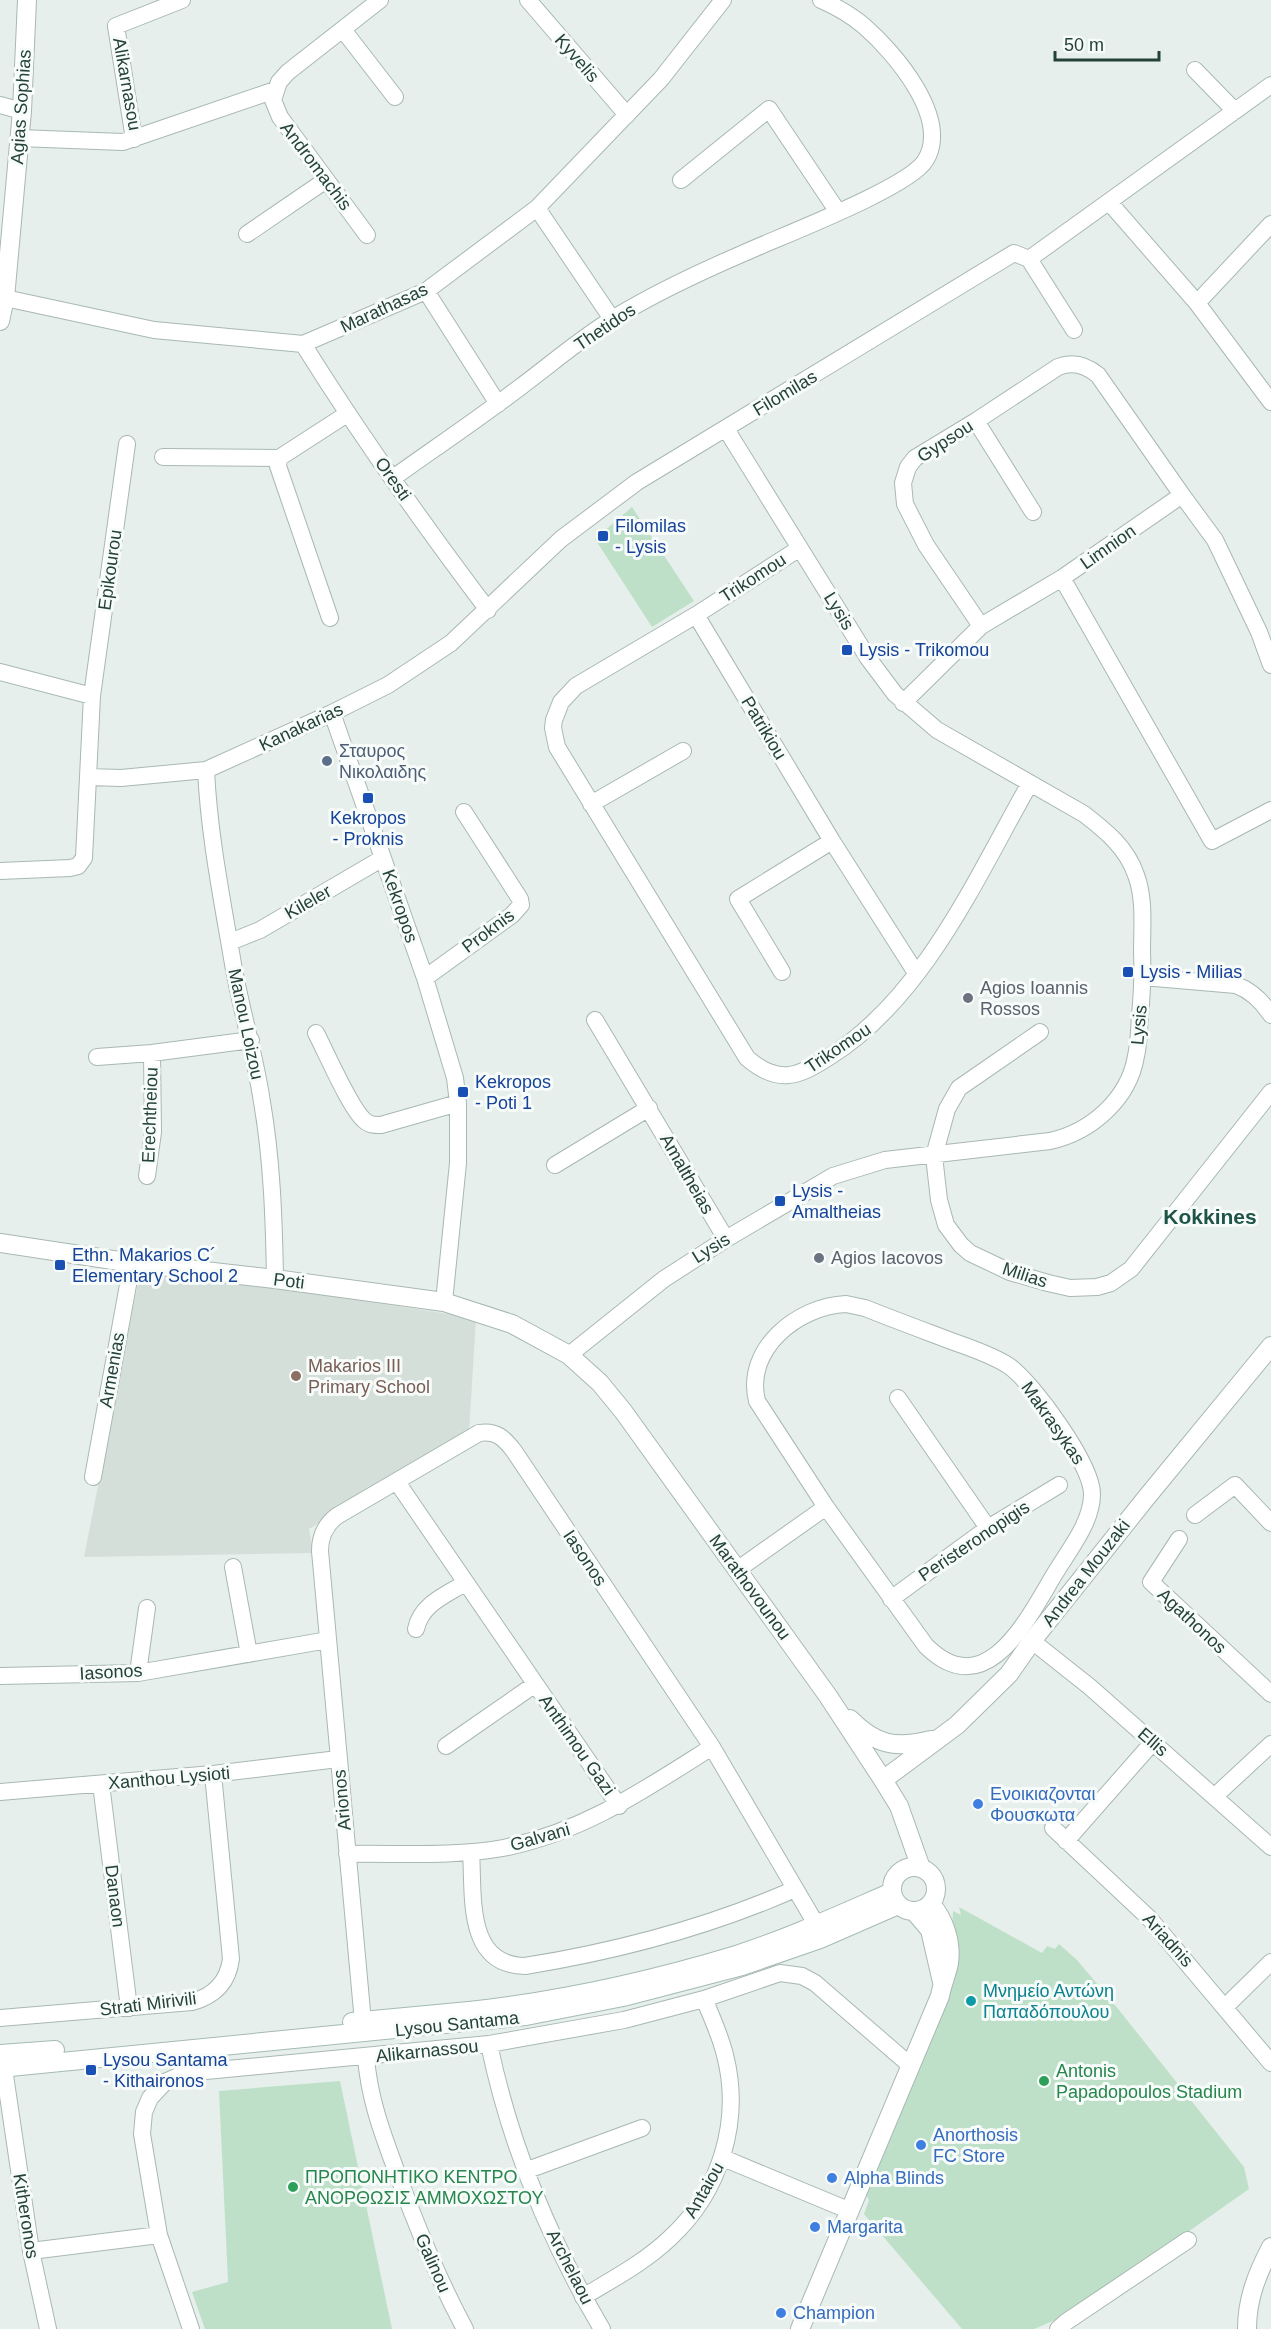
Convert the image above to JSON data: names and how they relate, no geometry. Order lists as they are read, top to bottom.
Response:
{
  "streets": {
    "street": [
      "Kyvelis",
      "Alikarnasou",
      "Agias Sophias",
      "Andromachis",
      "Marathasas",
      "Thetidos",
      "Filomilas",
      "Gypsou",
      "Oresti",
      "Limnion",
      "Epikourou",
      "Trikomou",
      "Lysis",
      "Kanakarias",
      "Patrikiou",
      "Kileler",
      "Kekropos",
      "Proknis",
      "Manou Loizou",
      "Erechtheiou",
      "Amaltheias",
      "Milias",
      "Poti",
      "Armenias",
      "Makrasykas",
      "Peristeronopigis",
      "Iasonos",
      "Andrea Mouzaki",
      "Marathovounou",
      "Agathonos",
      "Ellis",
      "Anthimou Gazi",
      "Xanthou Lysioti",
      "Arionos",
      "Galvani",
      "Danaon",
      "Ariadnis",
      "Strati Mirivili",
      "Lysou Santama",
      "Alikarnassou",
      "Antaiou",
      "Kitheronos",
      "Galinou",
      "Archelaou"
    ]
  },
  "crossings": [
    ["Kyvelis", "Marathasas"],
    ["Alikarnasou", "Andromachis"],
    ["Agias Sophias", "Marathasas"],
    ["Marathasas", "Oresti"],
    ["Thetidos", "Oresti"],
    ["Filomilas", "Oresti"],
    ["Filomilas", "Lysis"],
    ["Filomilas", "Kanakarias"],
    ["Gypsou", "Limnion"],
    ["Oresti", "Kanakarias"],
    ["Limnion", "Lysis"],
    ["Epikourou", "Kanakarias"],
    ["Trikomou", "Lysis"],
    ["Trikomou", "Patrikiou"],
    ["Lysis", "Amaltheias"],
    ["Lysis", "Milias"],
    ["Lysis", "Poti"],
    ["Lysis", "Marathovounou"],
    ["Kanakarias", "Kekropos"],
    ["Kanakarias", "Manou Loizou"],
    ["Kileler", "Kekropos"],
    ["Kileler", "Manou Loizou"],
    ["Kekropos", "Proknis"],
    ["Kekropos", "Poti"],
    ["Manou Loizou", "Erechtheiou"],
    ["Manou Loizou", "Poti"],
    ["Poti", "Armenias"],
    ["Poti", "Marathovounou"],
    ["Makrasykas", "Peristeronopigis"],
    ["Iasonos", "Anthimou Gazi"],
    ["Iasonos", "Arionos"],
    ["Iasonos", "Galvani"],
    ["Iasonos", "Lysou Santama"],
    ["Andrea Mouzaki", "Marathovounou"],
    ["Andrea Mouzaki", "Ellis"],
    ["Marathovounou", "Lysou Santama"],
    ["Anthimou Gazi", "Galvani"],
    ["Xanthou Lysioti", "Arionos"],
    ["Xanthou Lysioti", "Danaon"],
    ["Xanthou Lysioti", "Strati Mirivili"],
    ["Arionos", "Galvani"],
    ["Arionos", "Lysou Santama"],
    ["Danaon", "Strati Mirivili"],
    ["Lysou Santama", "Kitheronos"],
    ["Alikarnassou", "Antaiou"],
    ["Alikarnassou", "Galinou"],
    ["Alikarnassou", "Archelaou"],
    ["Antaiou", "Archelaou"]
  ],
  "districts": ["Kokkines"],
  "places": {
    "transit": [
      "Filomilas - Lysis",
      "Lysis - Trikomou",
      "Kekropos - Proknis",
      "Lysis - Milias",
      "Kekropos - Poti 1",
      "Lysis - Amaltheias",
      "Ethn. Makarios C´ Elementary School 2",
      "Lysou Santama - Kithaironos"
    ],
    "other": [
      "Σταυρος Νικολαιδης",
      "Agios Ioannis Rossos",
      "Agios Iacovos",
      "Makarios III Primary School",
      "Ενοικιαζονται Φουσκωτα",
      "Μνημείο Αντώνη Παπαδόπουλου",
      "Antonis Papadopoulos Stadium",
      "Anorthosis FC Store",
      "Alpha Blinds",
      "ΠΡΟΠΟΝΗΤΙΚΟ ΚΕΝΤΡΟ ΑΝΟΡΘΩΣΙΣ ΑΜΜΟΧΩΣΤΟΥ",
      "Margarita",
      "Champion"
    ]
  },
  "scale_bar": "50 m"
}
